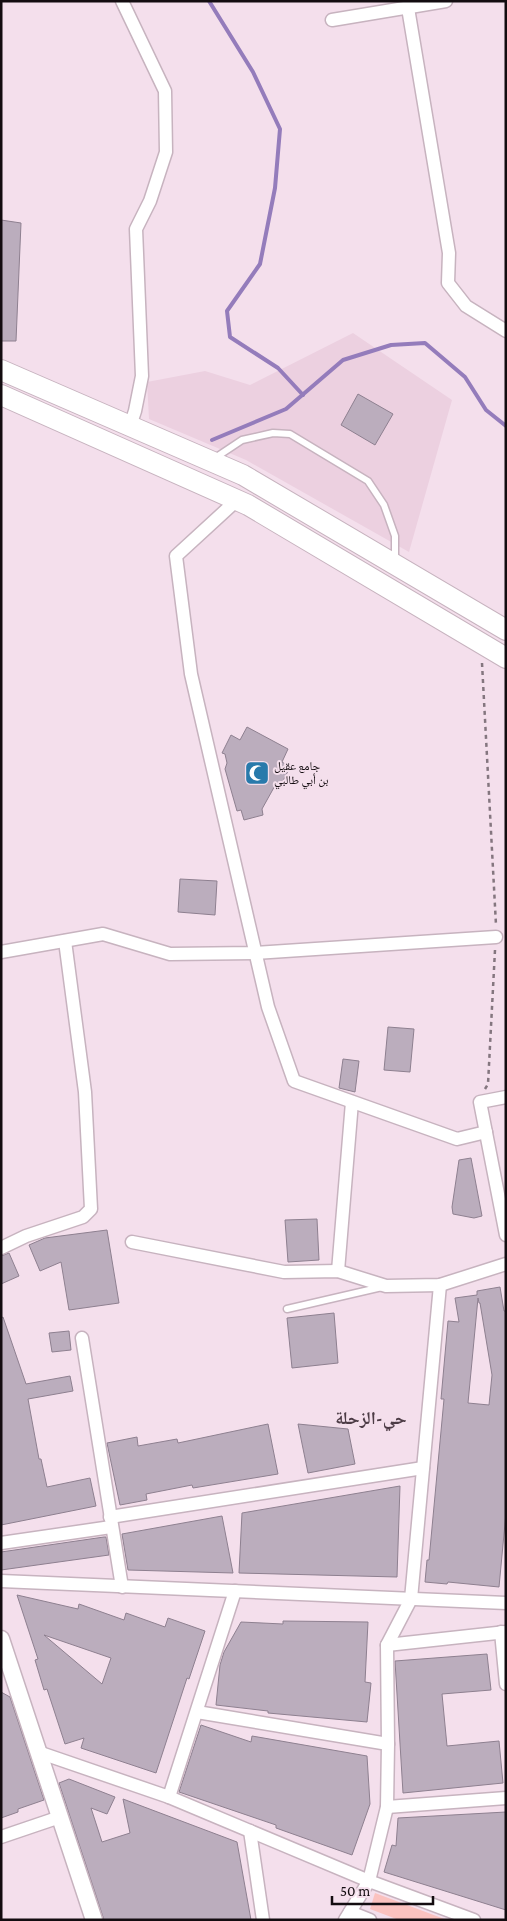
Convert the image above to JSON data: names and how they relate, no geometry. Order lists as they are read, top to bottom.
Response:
{
  "districts": ["حي-الزحلة"],
  "places": {
    "mosque": ["جامع عقيل بن أبي طالبي"]
  },
  "scale_bar": "50 m"
}
